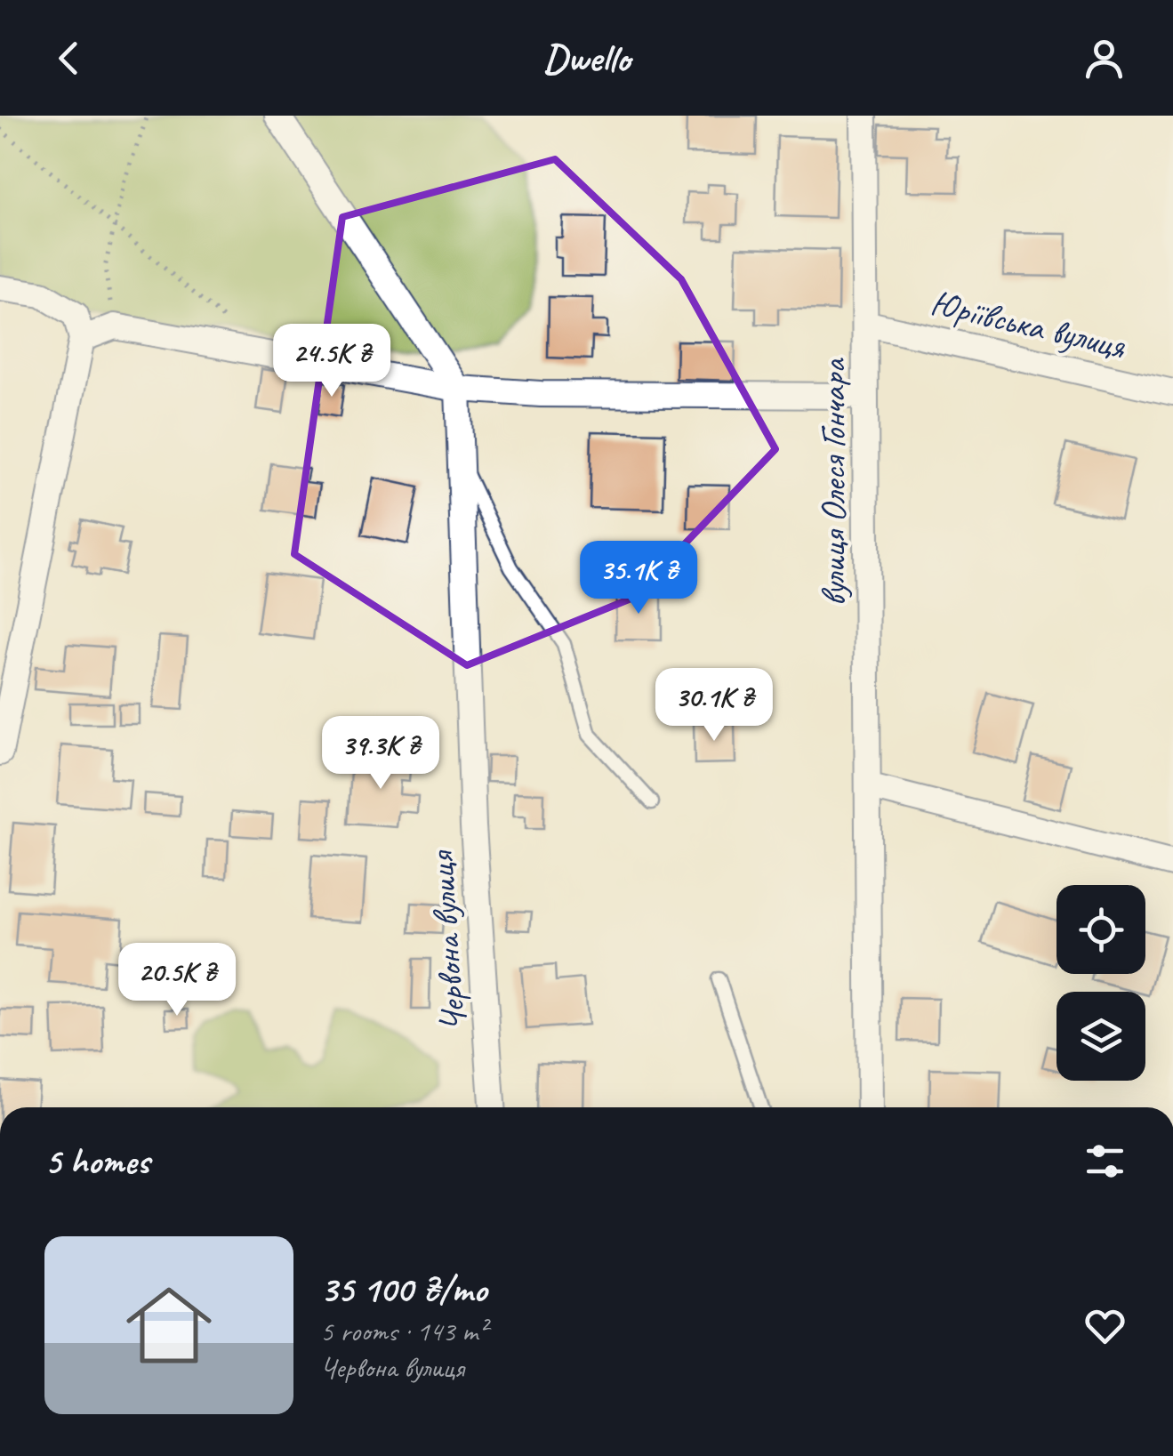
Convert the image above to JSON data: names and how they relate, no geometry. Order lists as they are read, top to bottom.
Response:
{
  "streets": {
    "street": ["Юріївська вулиця", "вулиця Олеся Гончара", "Червона вулиця"]
  },
  "crossings": [
    ["Юріївська вулиця", "вулиця Олеся Гончара"]
  ],
  "page": {
    "header": "Dwello",
    "price": [
      "24.5K ₴",
      "35.1K ₴",
      "30.1K ₴",
      "39.3K ₴",
      "20.5K ₴"
    ],
    "heading": "5 homes",
    "list": [
      {
        "name": "35 100 ₴/mo",
        "note": "5 rooms · 143 m² · Червона вулиця"
      }
    ]
  }
}
